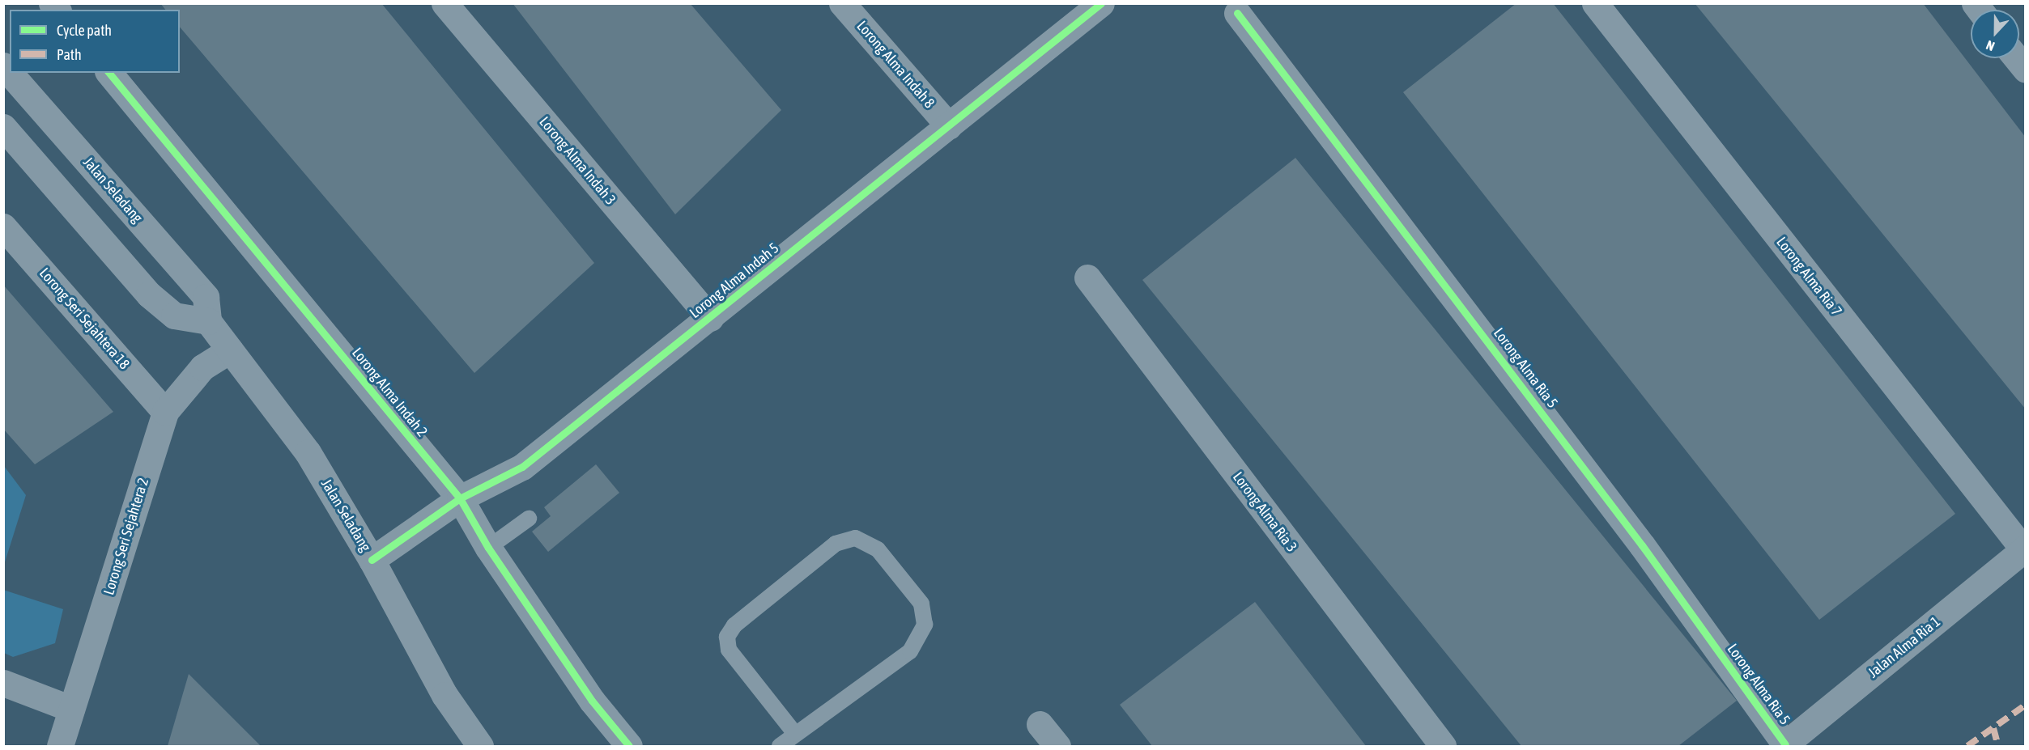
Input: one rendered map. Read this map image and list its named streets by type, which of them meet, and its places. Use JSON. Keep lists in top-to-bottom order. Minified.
{"streets":{"street":["Lorong Alma Indah 8","Lorong Alma Indah 3","Jalan Seladang","Lorong Alma Ria 7","Lorong Alma Indah 5","Lorong Seri Sejahtera 18","Lorong Alma Ria 5","Lorong Alma Indah 2","Lorong Alma Ria 3","Lorong Seri Sejahtera 2","Jalan Alma Ria 1"]},"crossings":[["Lorong Alma Indah 8","Lorong Alma Indah 5"],["Lorong Alma Indah 3","Lorong Alma Indah 5"],["Jalan Seladang","Lorong Alma Indah 5"],["Jalan Seladang","Lorong Seri Sejahtera 2"],["Lorong Alma Ria 7","Jalan Alma Ria 1"],["Lorong Alma Indah 5","Lorong Alma Indah 2"],["Lorong Seri Sejahtera 18","Lorong Seri Sejahtera 2"],["Lorong Alma Ria 5","Jalan Alma Ria 1"]],"legend":["Cycle path","Path"],"north":"bottom"}
